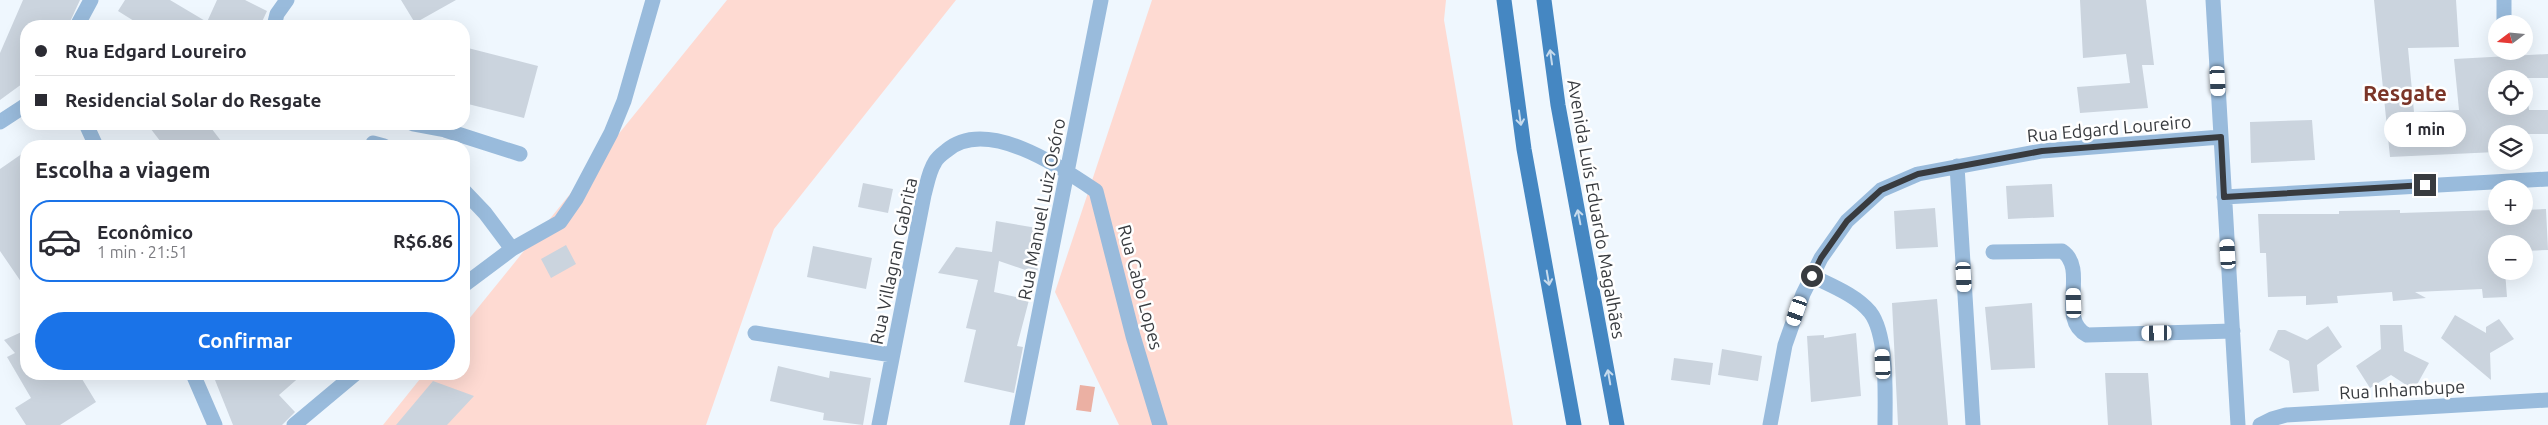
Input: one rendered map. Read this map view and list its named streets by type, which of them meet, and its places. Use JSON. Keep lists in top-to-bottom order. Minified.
{"streets":{"main road":["Avenida Luís Eduardo Magalhães"],"street":["Rua Edgard Loureiro","Rua Manuel Luiz Osóro","Rua Villagran Gabrita","Rua Cabo Lopes","Rua Inhambupe"]},"crossings":[["Rua Manuel Luiz Osóro","Rua Villagran Gabrita"],["Rua Manuel Luiz Osóro","Rua Cabo Lopes"],["Rua Villagran Gabrita","Rua Cabo Lopes"]],"districts":["Resgate"],"north":"left","page":{"map_buttons":["+","−"],"banner":["Rua Edgard Loureiro","Residencial Solar do Resgate"],"bubble":"1 min","heading":"Escolha a viagem","list":[{"name":"Econômico","note":"1 min · 21:51","value":"R$6.86"}],"buttons":"Confirmar"}}
